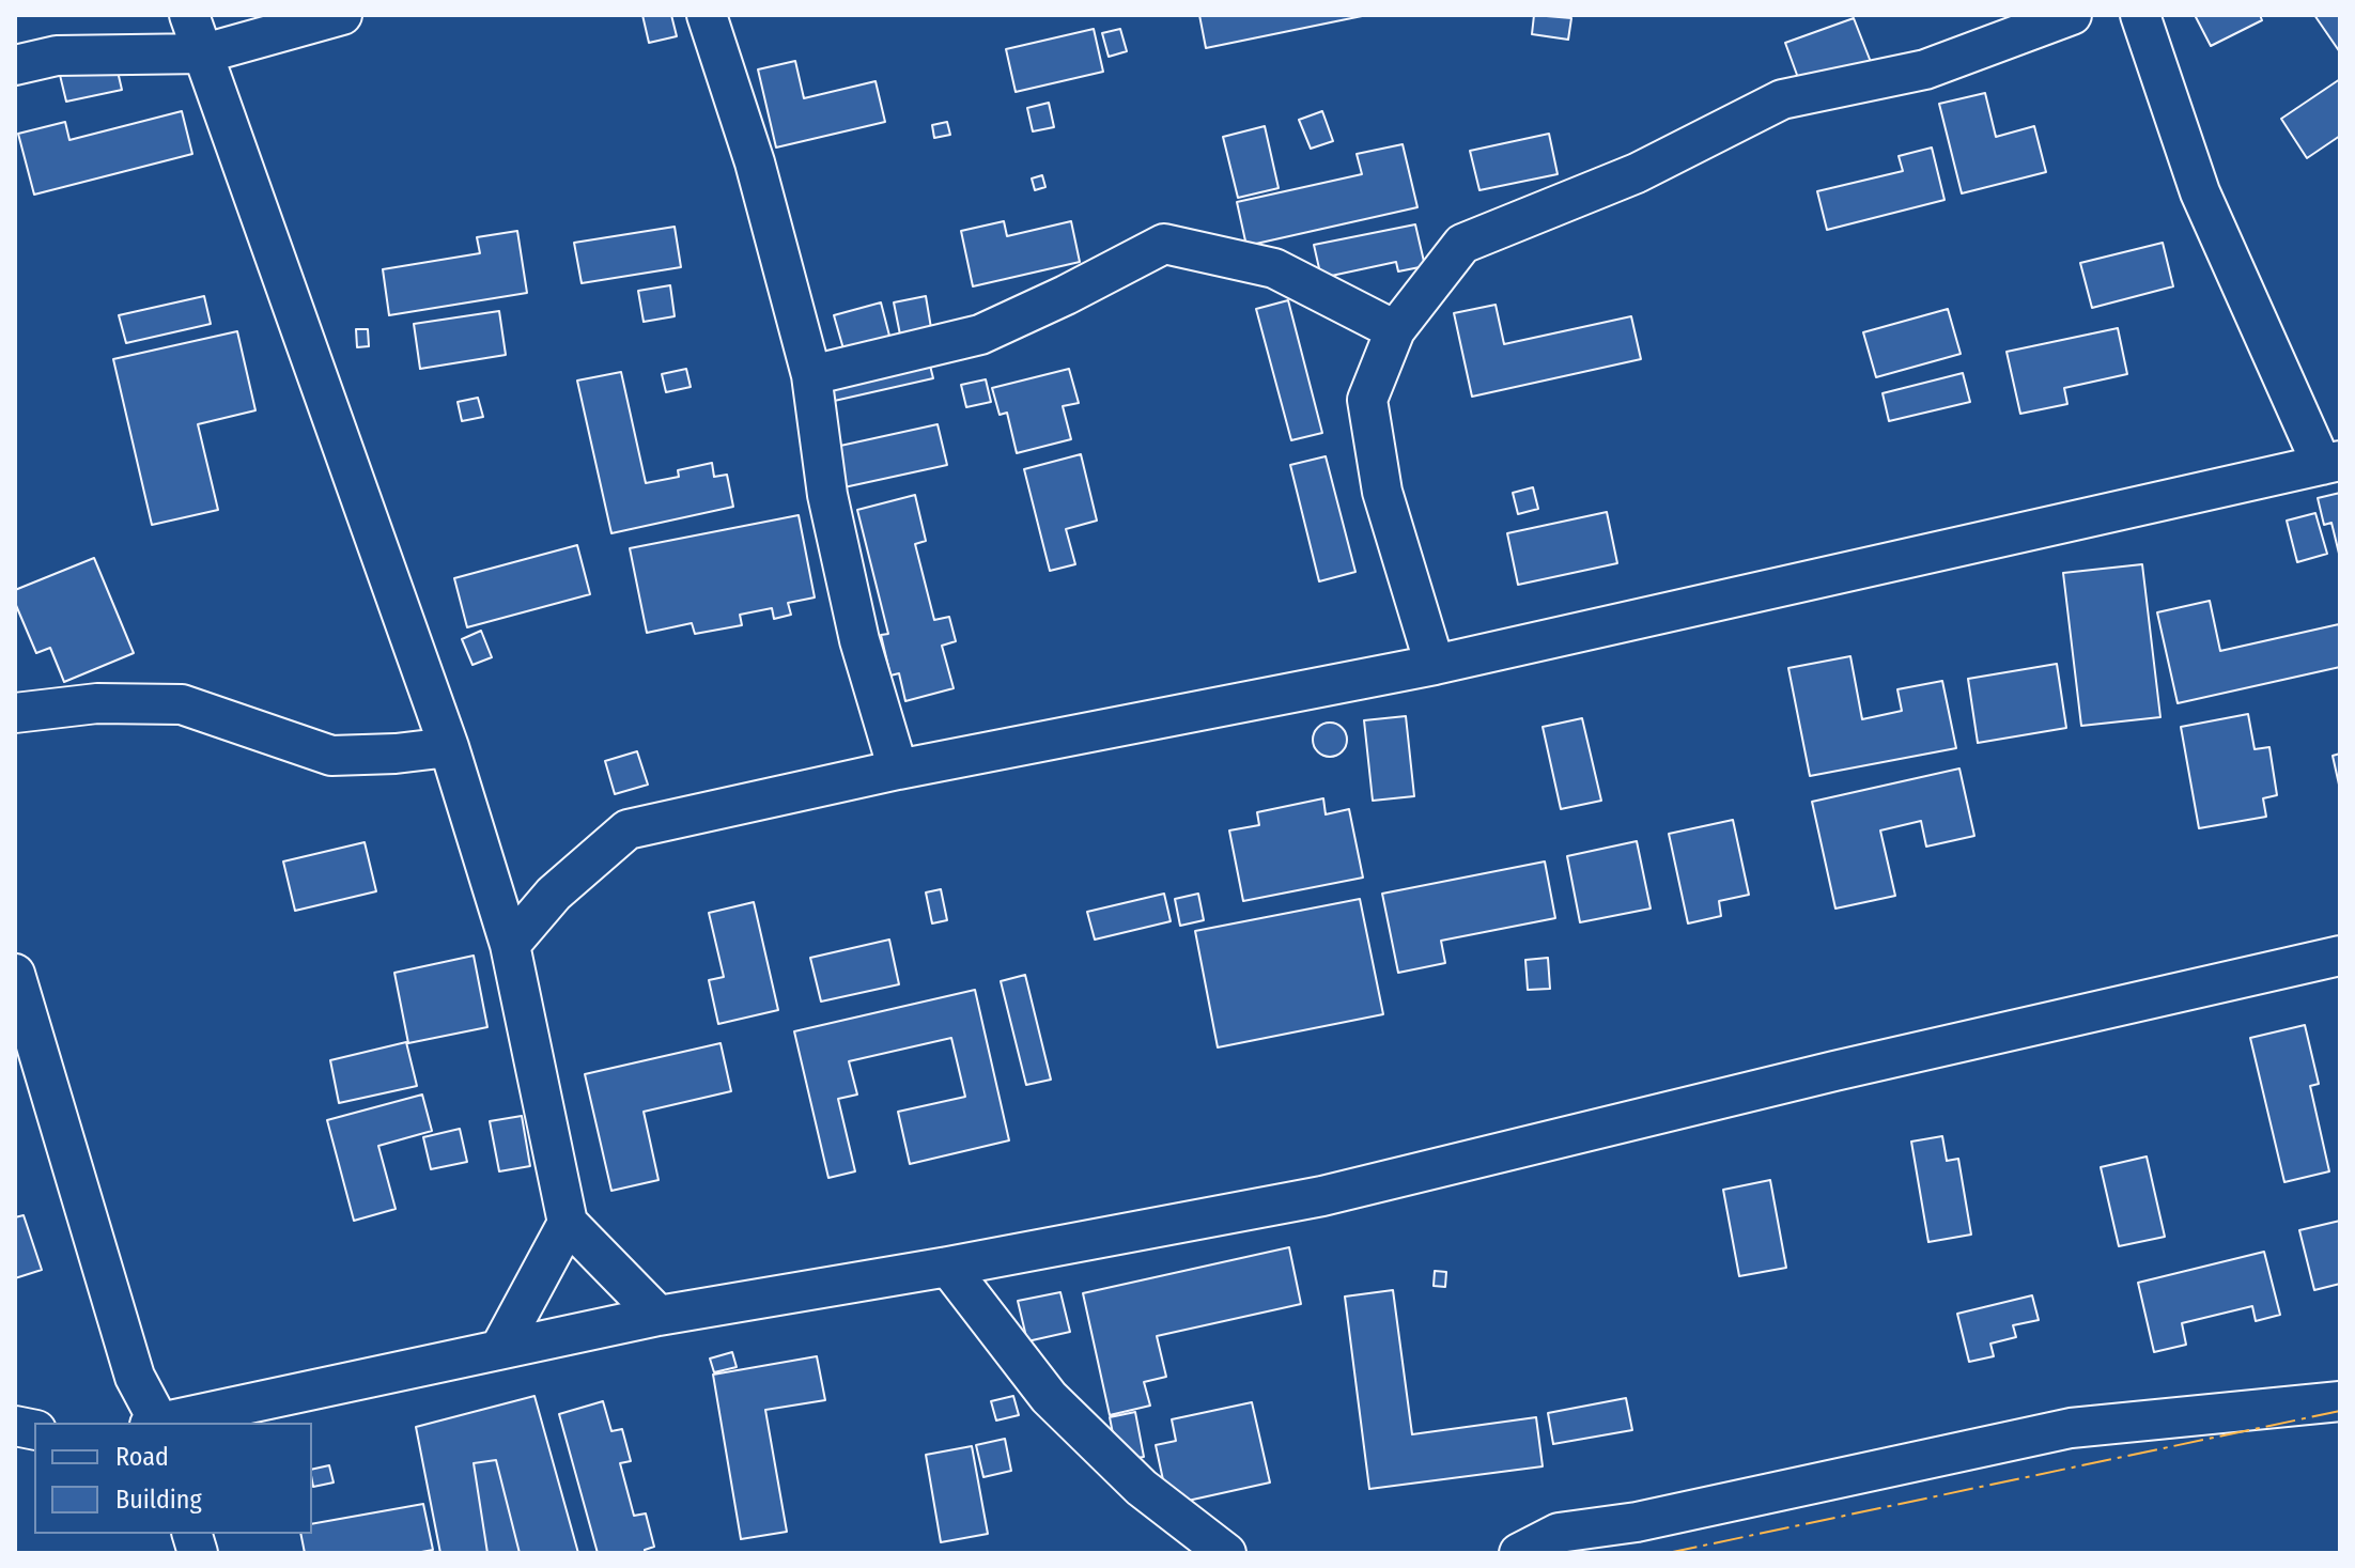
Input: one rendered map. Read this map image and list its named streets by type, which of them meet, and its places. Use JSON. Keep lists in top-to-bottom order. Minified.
{"legend":["Road","Building"]}
